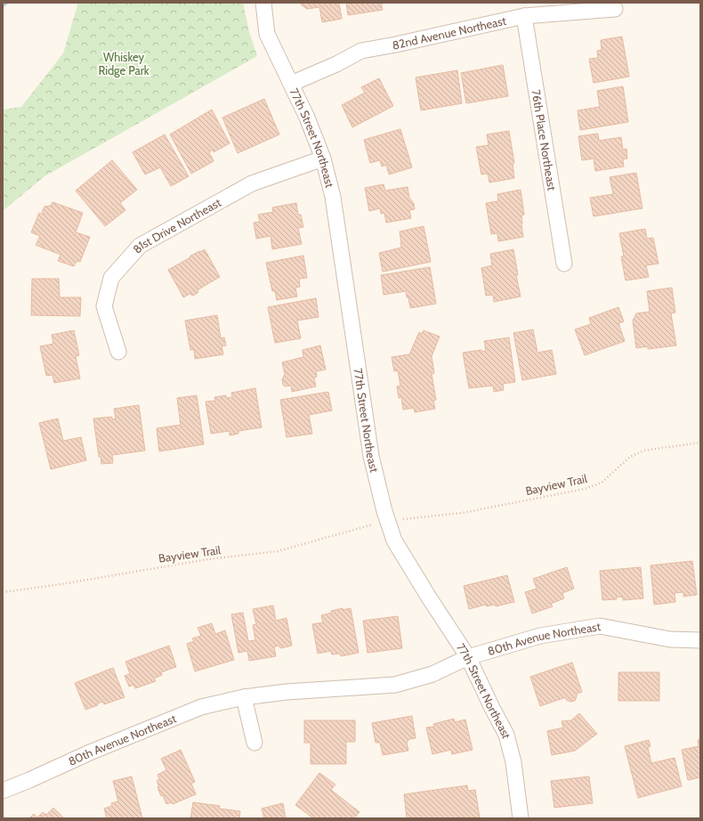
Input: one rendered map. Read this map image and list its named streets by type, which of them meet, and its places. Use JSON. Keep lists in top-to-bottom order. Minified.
{"streets":{"street":["82nd Avenue Northeast","77th Street Northeast","76th Place Northeast","81st Drive Northeast","80th Avenue Northeast"],"path":["Bayview Trail"]},"crossings":[["82nd Avenue Northeast","77th Street Northeast"],["82nd Avenue Northeast","76th Place Northeast"],["77th Street Northeast","81st Drive Northeast"],["77th Street Northeast","80th Avenue Northeast"]],"parks":["Whiskey Ridge Park"]}
